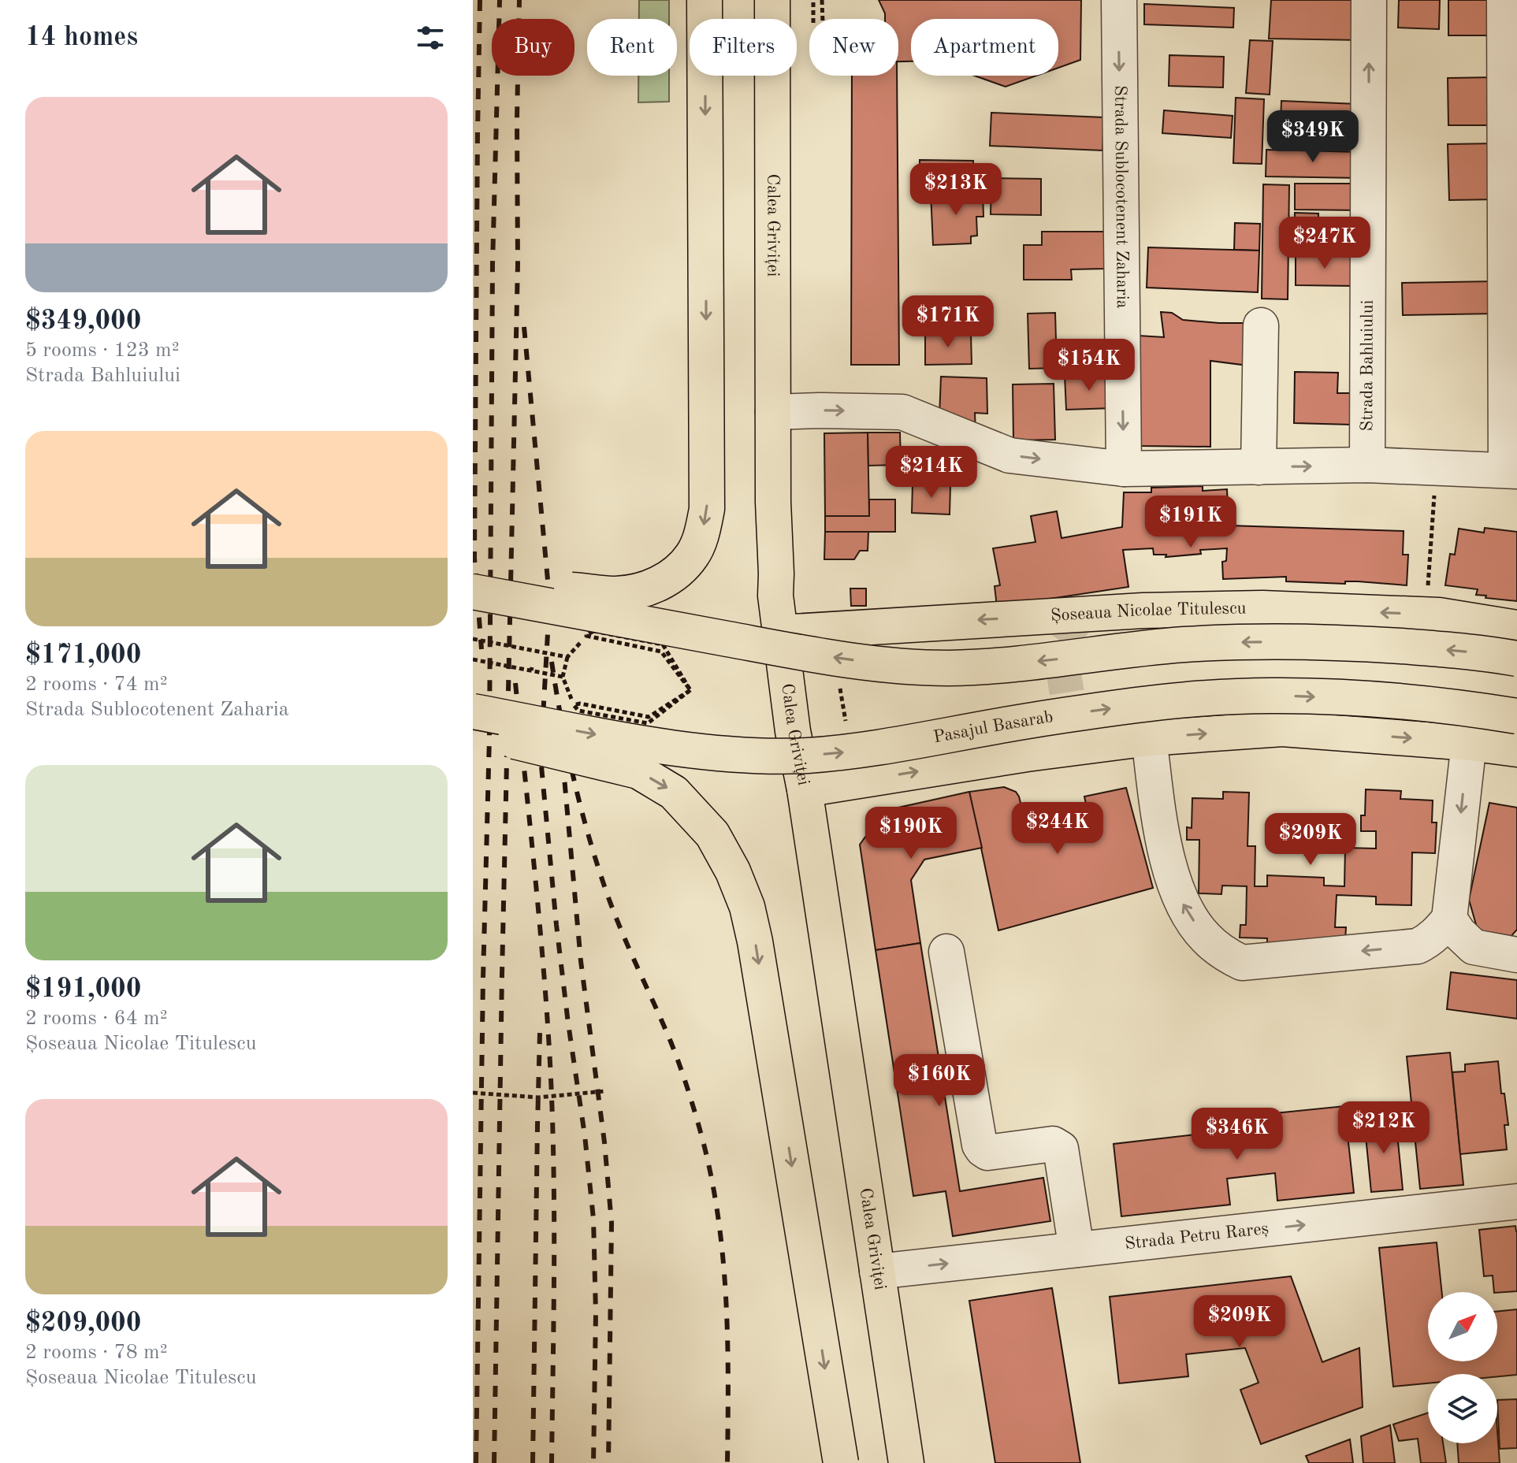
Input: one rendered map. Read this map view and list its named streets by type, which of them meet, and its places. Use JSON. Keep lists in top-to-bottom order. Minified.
{"streets":{"main road":["Calea Griviței","Șoseaua Nicolae Titulescu","Pasajul Basarab"],"street":["Strada Sublocotenent Zaharia","Strada Bahluiului","Strada Petru Rareș"]},"crossings":[["Calea Griviței","Șoseaua Nicolae Titulescu"],["Calea Griviței","Strada Petru Rareș"]],"one_way":["Strada Petru Rareș"],"north":"top right","page":{"heading":"14 homes","chip":["Buy","Rent","Filters","New","Apartment"],"list":[{"name":"$349,000","note":"5 rooms · 123 m² · Strada Bahluiului"},{"name":"$171,000","note":"2 rooms · 74 m² · Strada Sublocotenent Zaharia"},{"name":"$191,000","note":"2 rooms · 64 m² · Șoseaua Nicolae Titulescu"},{"name":"$209,000","note":"2 rooms · 78 m² · Șoseaua Nicolae Titulescu"}],"price":["$349K","$213K","$247K","$171K","$154K","$214K","$191K","$244K","$190K","$209K","$160K","$212K","$346K","$209K"]}}
